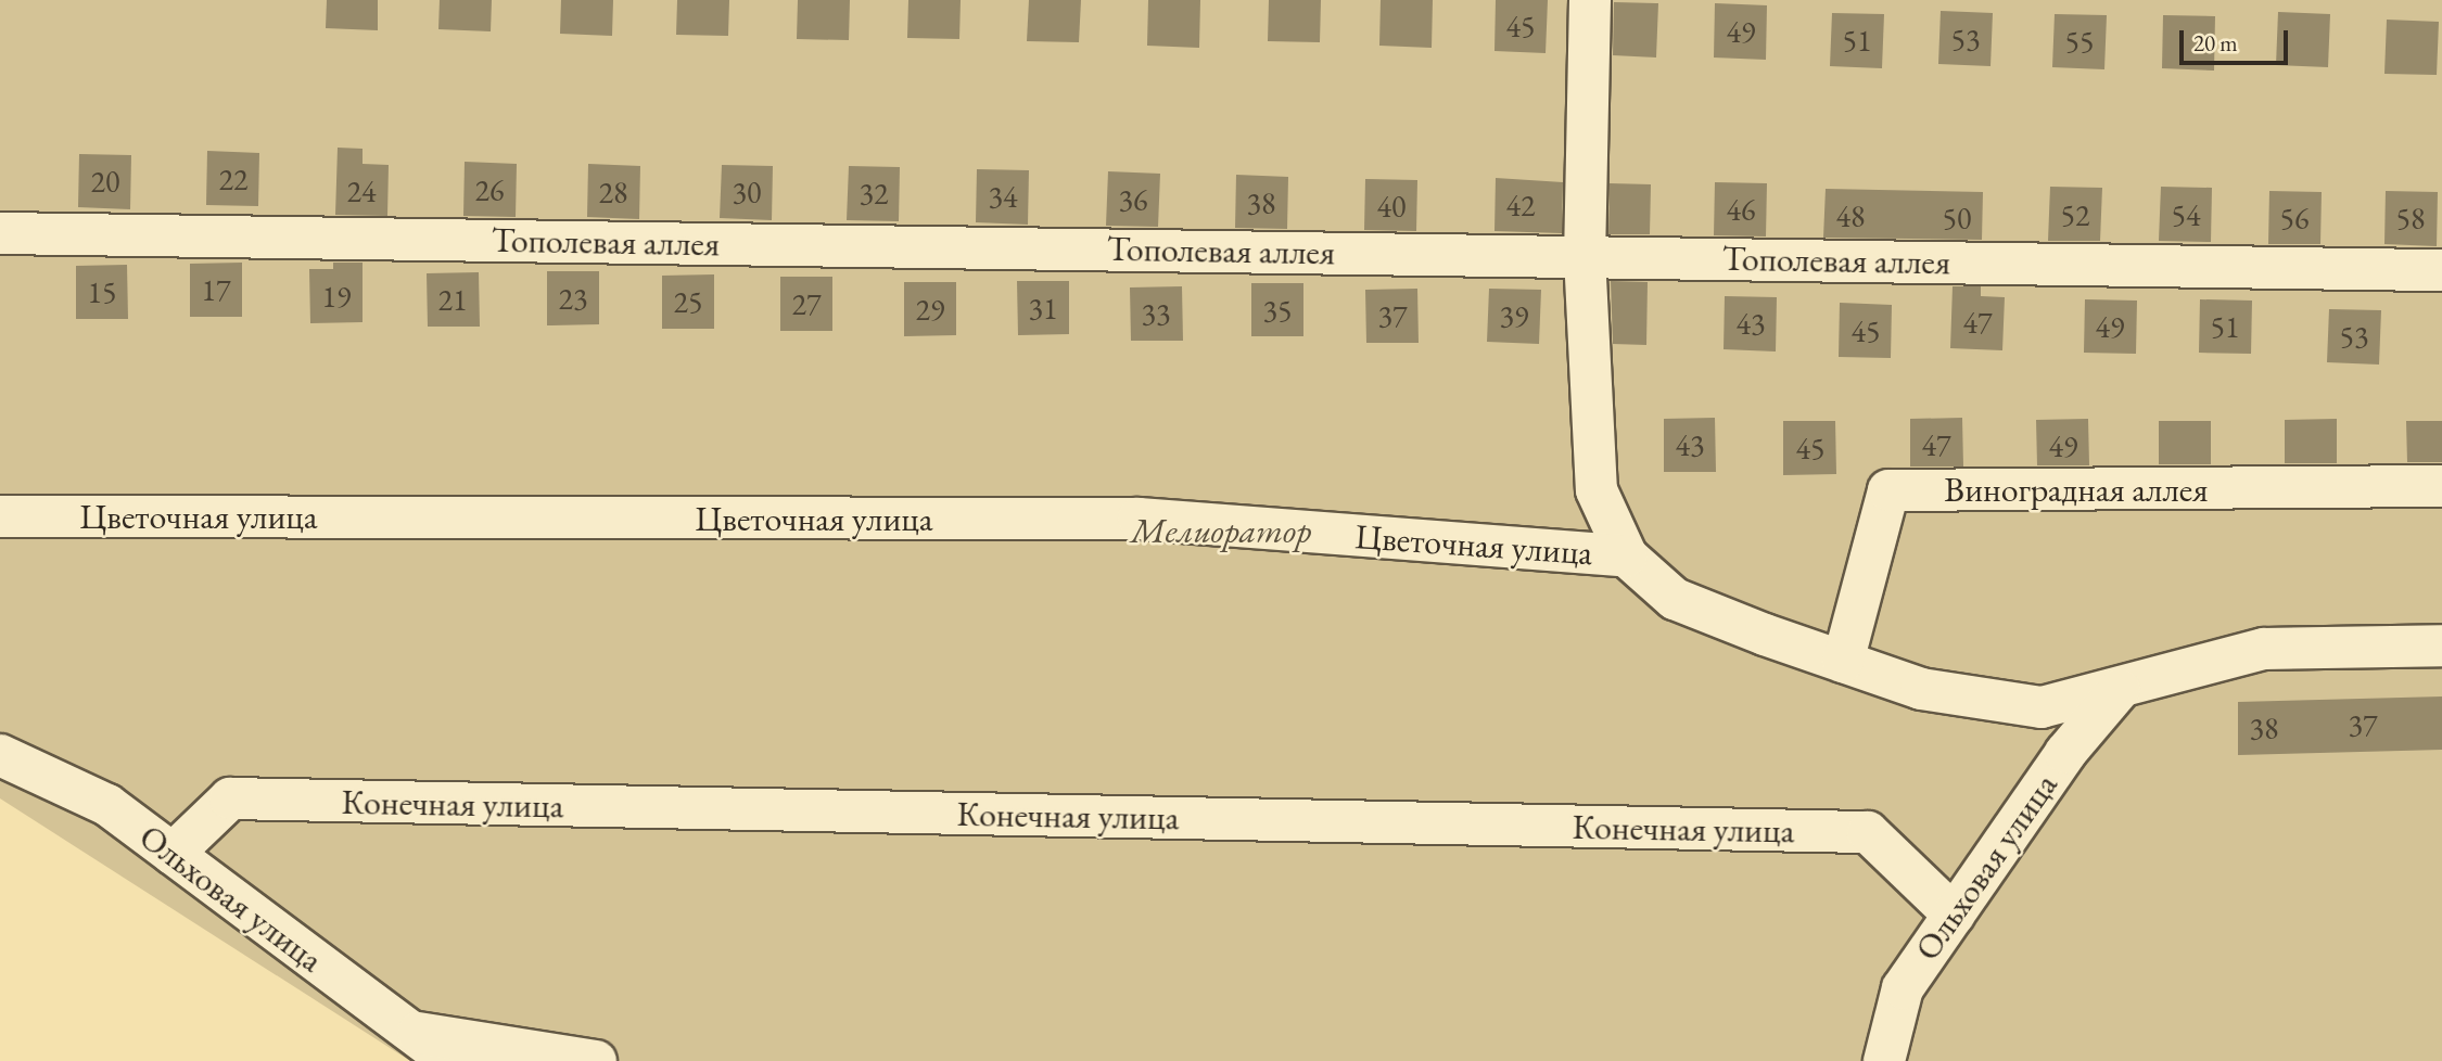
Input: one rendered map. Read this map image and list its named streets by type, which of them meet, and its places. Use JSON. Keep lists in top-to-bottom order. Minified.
{"streets":{"street":["Тополевая аллея","Виноградная аллея","Цветочная улица","Конечная улица","Ольховая улица"]},"crossings":[["Конечная улица","Ольховая улица"]],"parks":["Мелиоратор"],"house_numbers":["45","49","53","51","55","22","20","26","24","28","30","32","34","36","38","42","40","46","52","54","48","50","56","58","17","15","19","23","21","25","27","31","29","35","33","37","39","47","43","49","51","45","53","43","47","49","45","37","38"],"scale_bar":"20 m"}
